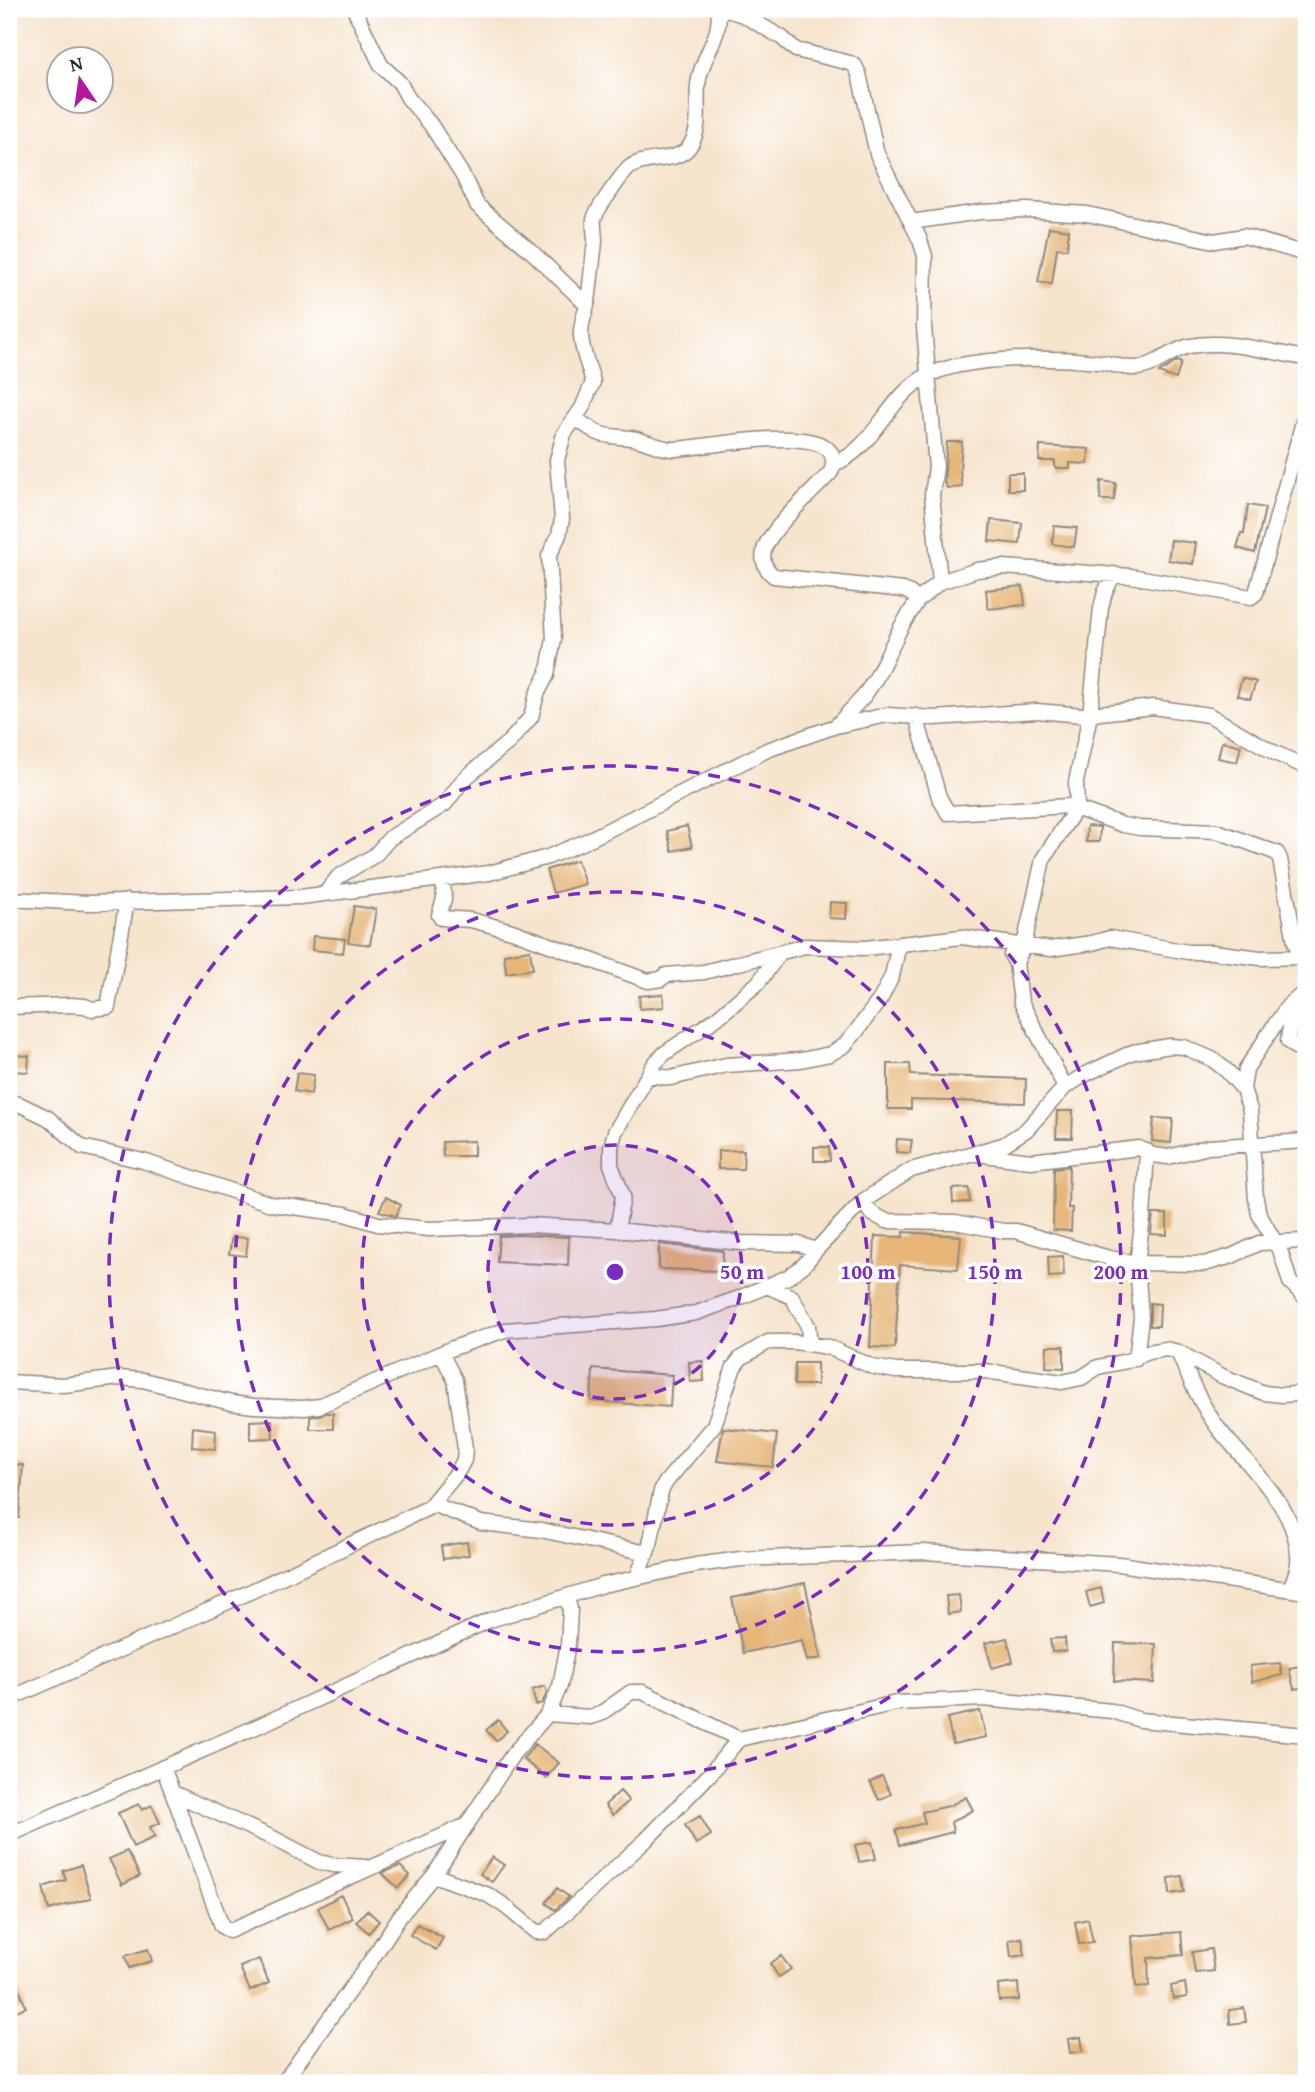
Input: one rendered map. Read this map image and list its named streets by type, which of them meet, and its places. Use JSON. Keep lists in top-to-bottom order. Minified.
{"north":"top","rings":["50 m","100 m","150 m","200 m"]}
